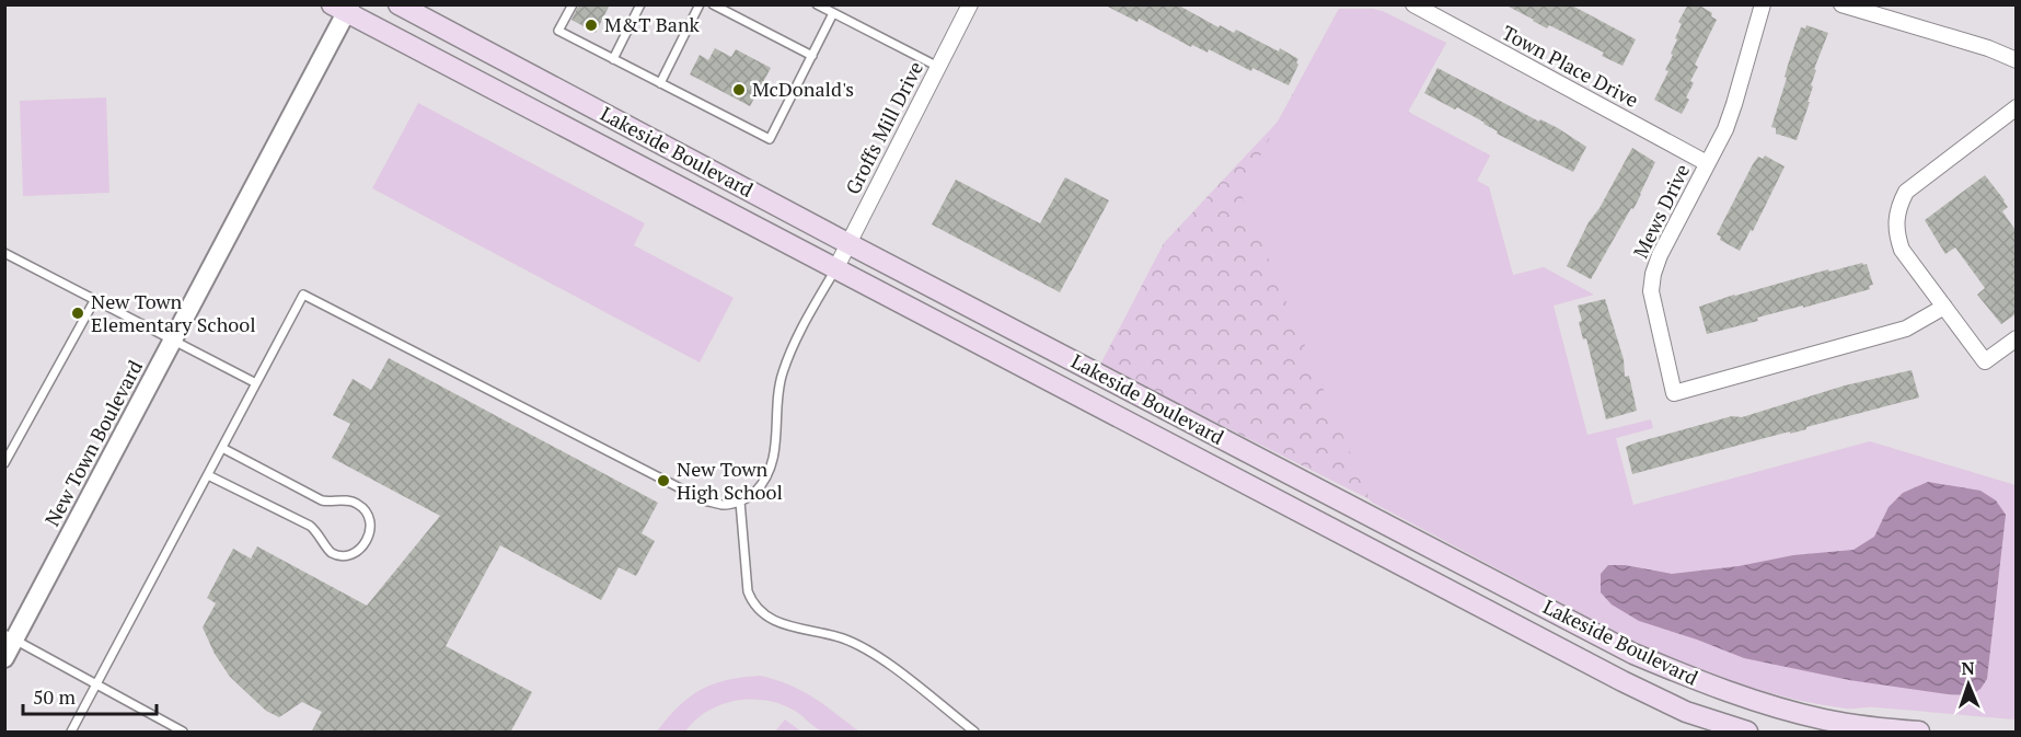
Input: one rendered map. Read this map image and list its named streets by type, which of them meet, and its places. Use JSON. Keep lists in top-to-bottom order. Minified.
{"streets":{"main road":["Lakeside Boulevard"],"street":["Town Place Drive","Groffs Mill Drive","Mews Drive","New Town Boulevard"]},"crossings":[["Town Place Drive","Mews Drive"],["Groffs Mill Drive","Lakeside Boulevard"],["Lakeside Boulevard","New Town Boulevard"]],"places":["M&T Bank","McDonald's","New Town Elementary School","New Town High School"],"scale_bar":"50 m","north":"top"}
